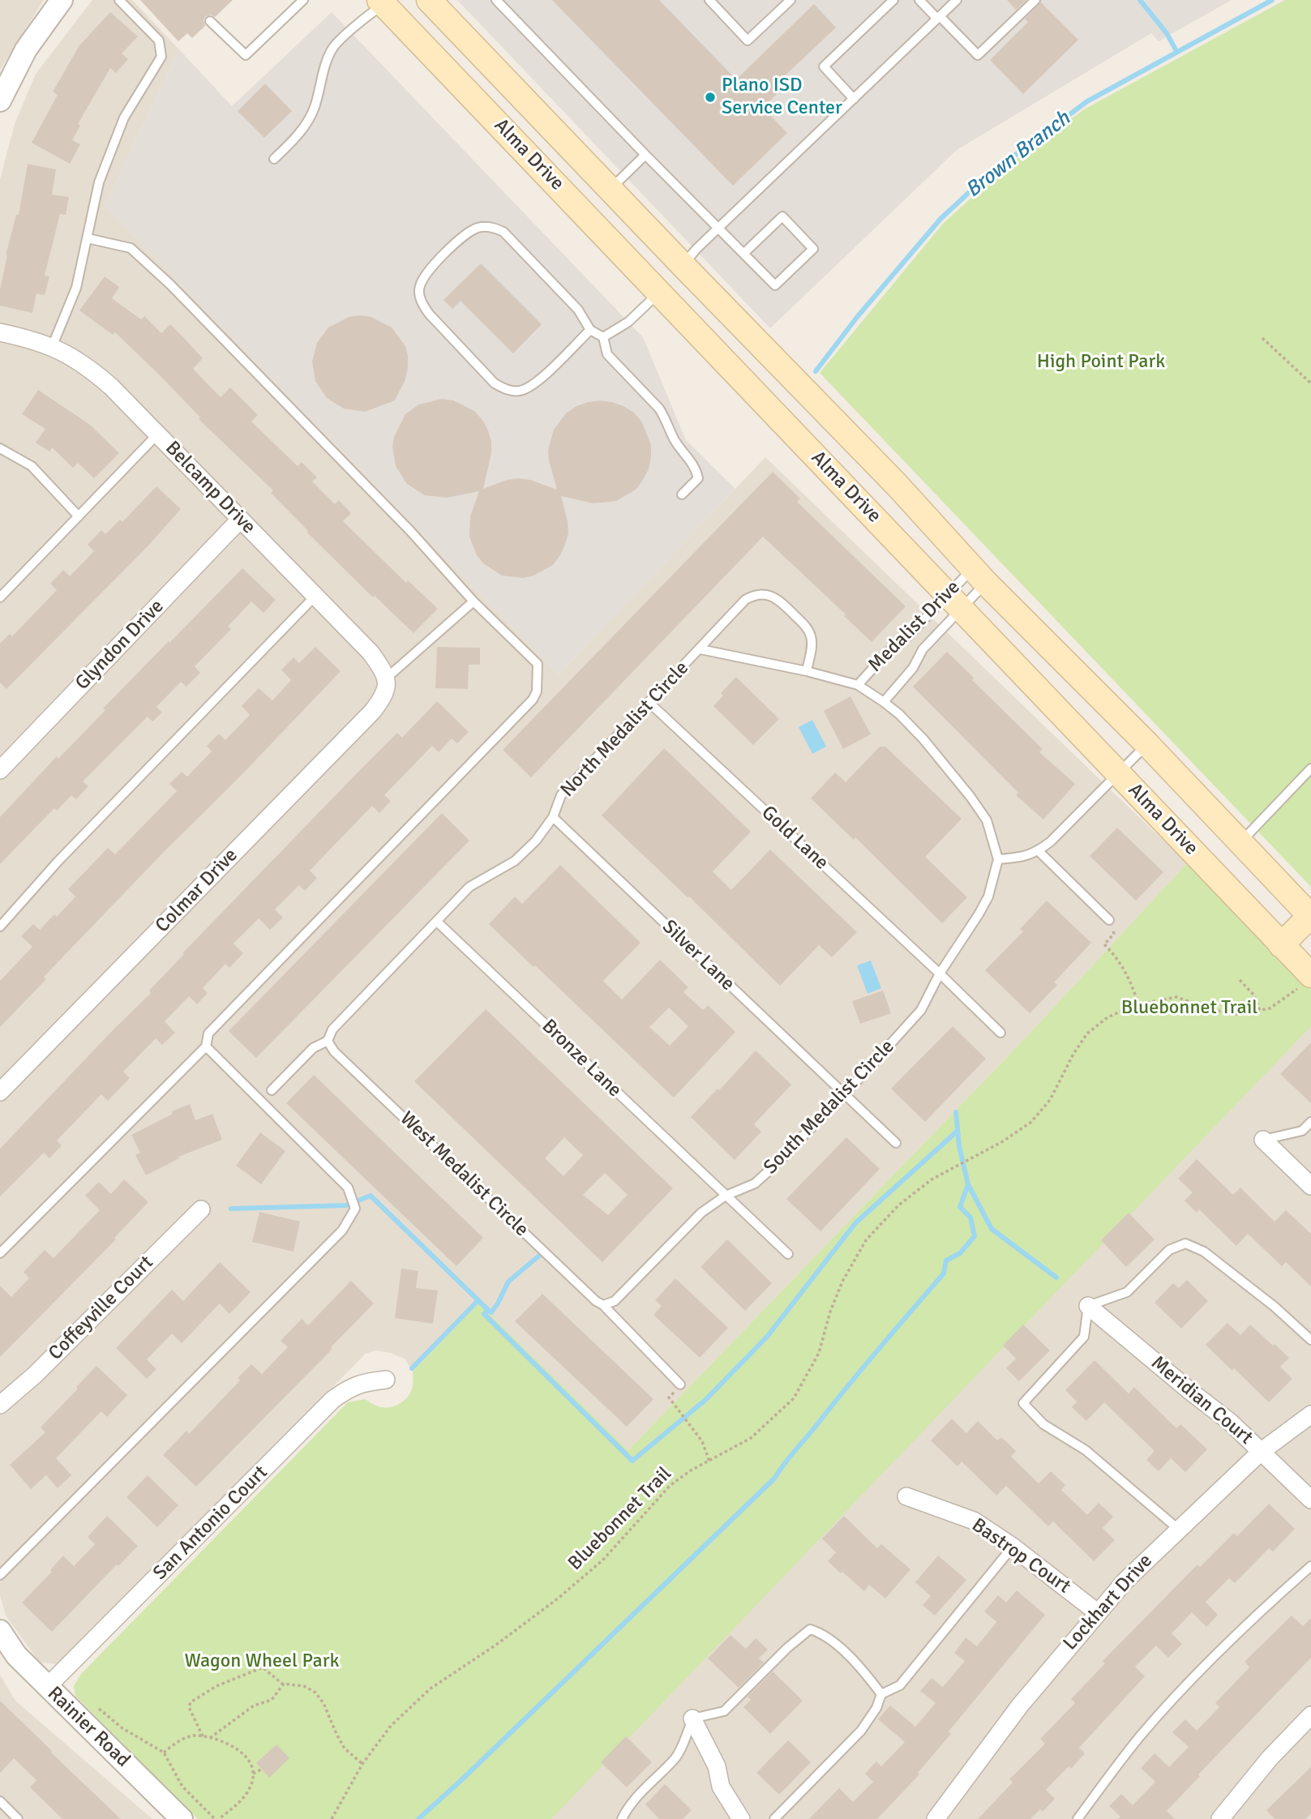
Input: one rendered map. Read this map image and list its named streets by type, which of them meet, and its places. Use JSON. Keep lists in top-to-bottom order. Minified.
{"streets":{"main road":["Alma Drive"],"street":["Belcamp Drive","Glyndon Drive","Colmar Drive","Coffeyville Court","Meridian Court","San Antonio Court","Bastrop Court","Lockhart Drive","Rainier Road"],"lane":["Medalist Drive","North Medalist Circle","Gold Lane","Silver Lane","Bronze Lane","South Medalist Circle","West Medalist Circle"],"path":["Bluebonnet Trail"]},"crossings":[["Alma Drive","Medalist Drive"],["Alma Drive","Bluebonnet Trail"],["Belcamp Drive","Glyndon Drive"],["Belcamp Drive","Colmar Drive"],["North Medalist Circle","Gold Lane"],["North Medalist Circle","Silver Lane"],["North Medalist Circle","Bronze Lane"],["North Medalist Circle","West Medalist Circle"],["Gold Lane","South Medalist Circle"],["Silver Lane","South Medalist Circle"],["Bronze Lane","South Medalist Circle"],["South Medalist Circle","West Medalist Circle"],["Meridian Court","Lockhart Drive"],["San Antonio Court","Rainier Road"],["Bastrop Court","Lockhart Drive"]],"water":["Brown Branch"],"parks":["High Point Park","Bluebonnet Trail","Wagon Wheel Park"],"places":["Plano ISD Service Center"]}
